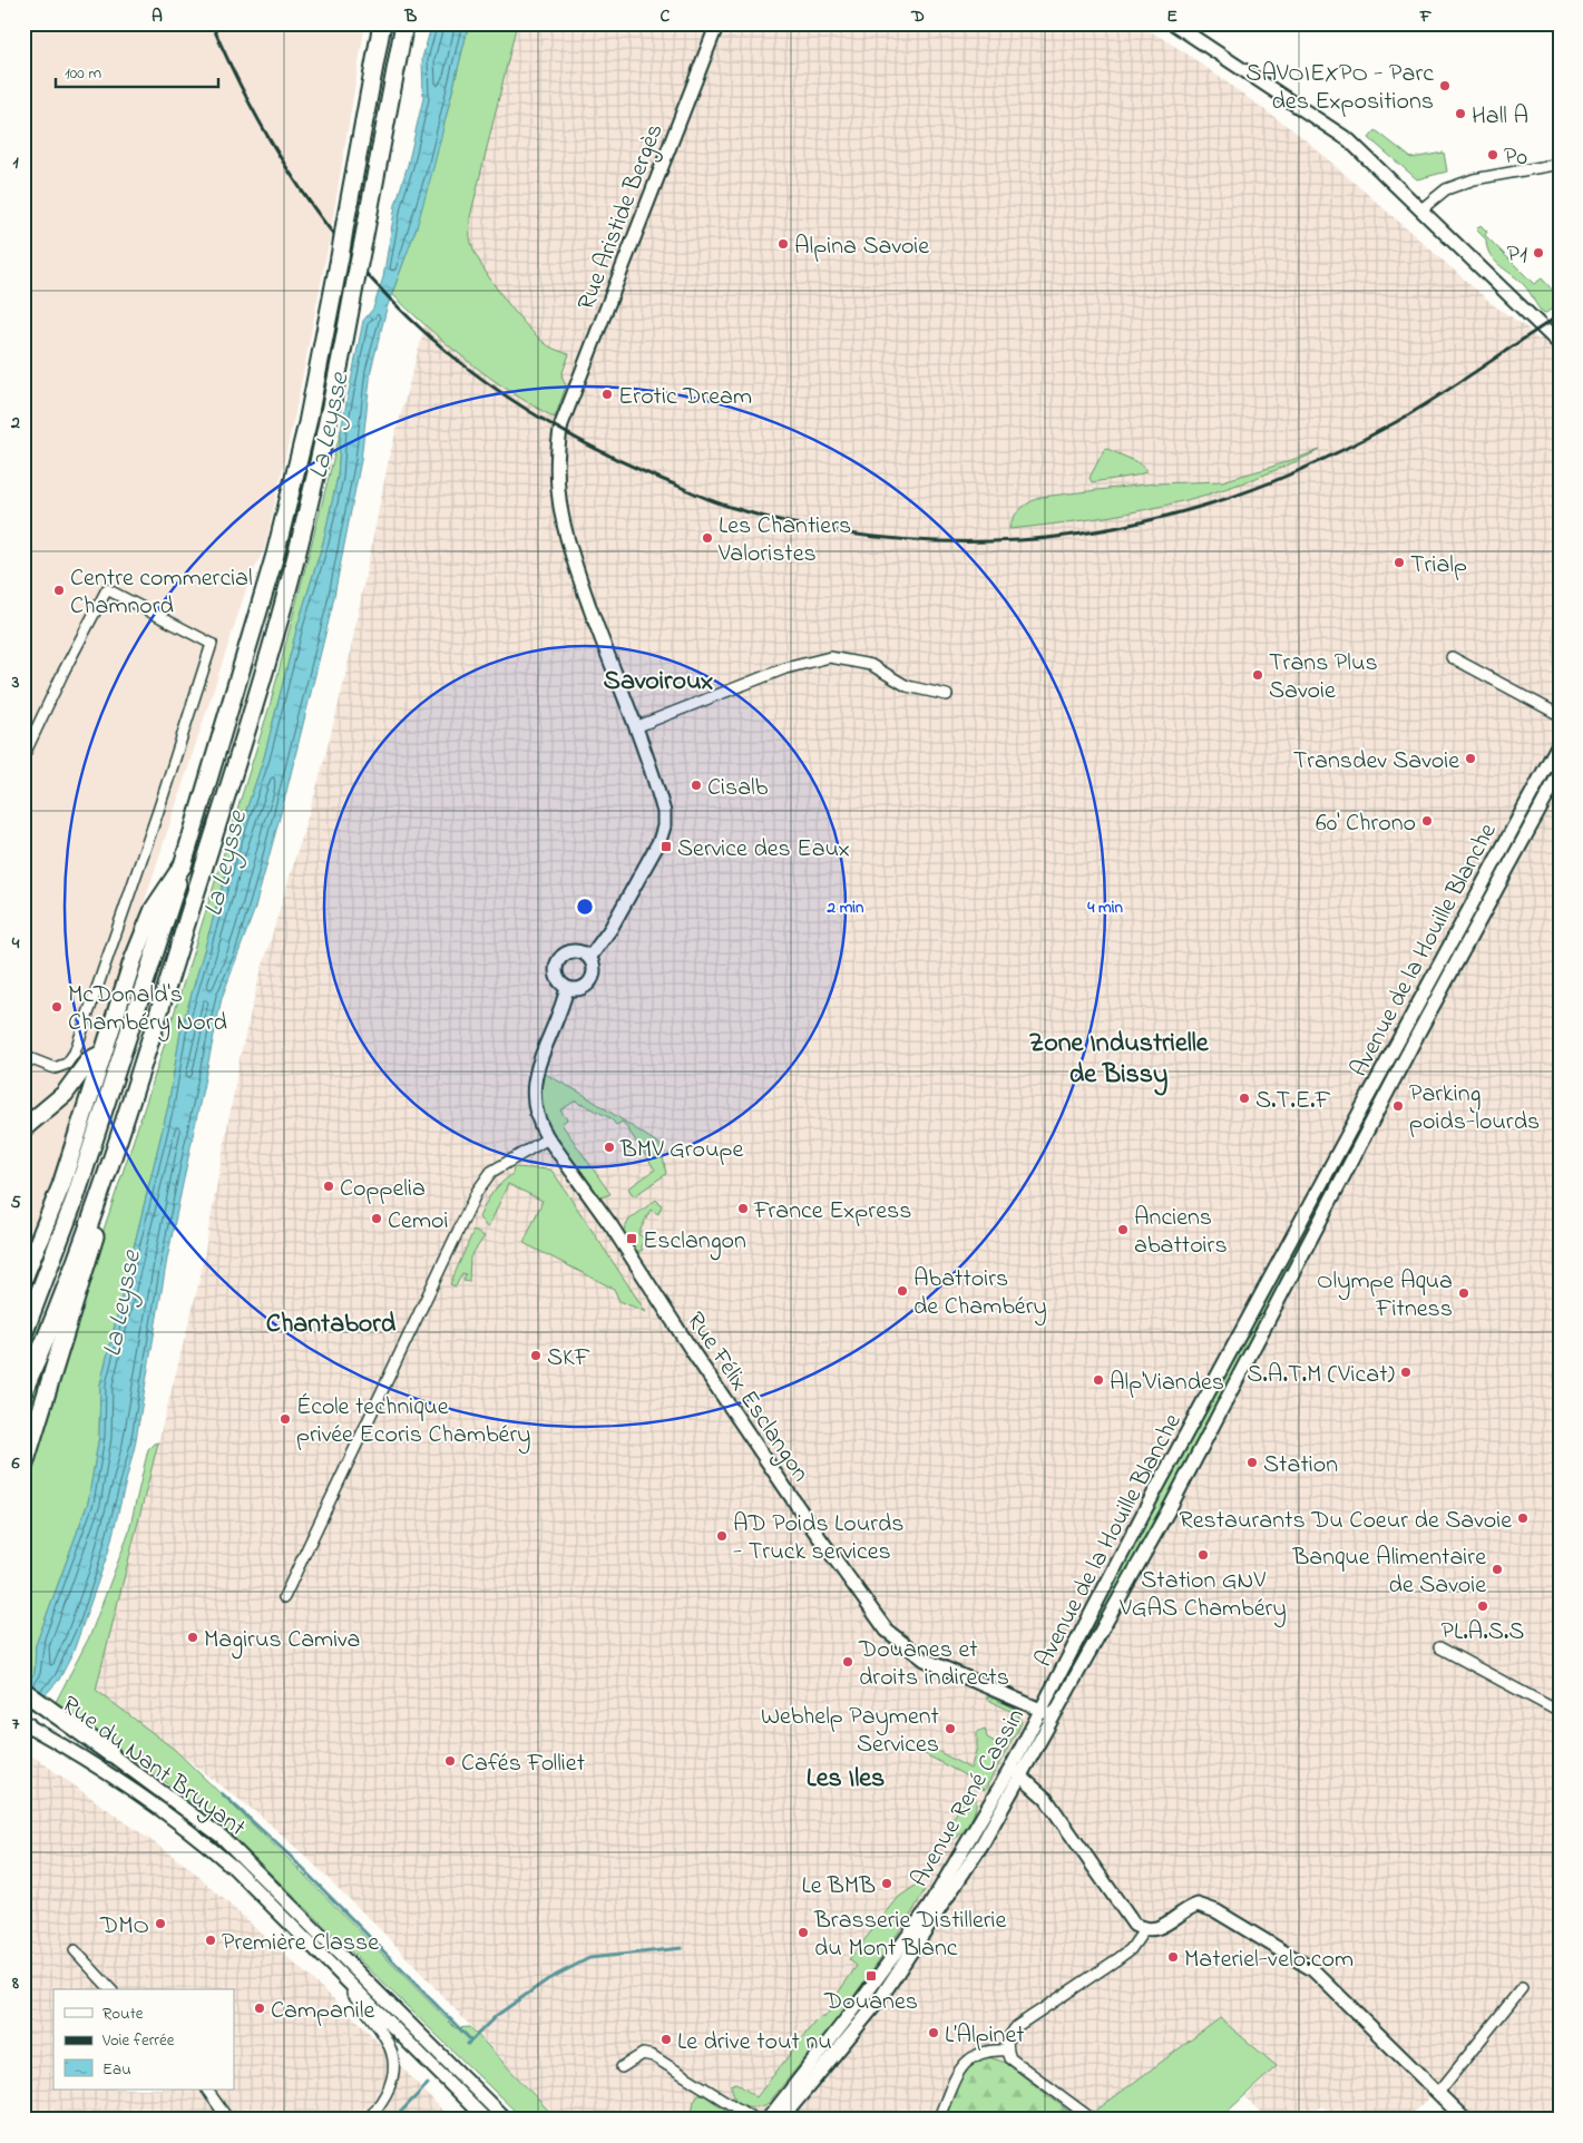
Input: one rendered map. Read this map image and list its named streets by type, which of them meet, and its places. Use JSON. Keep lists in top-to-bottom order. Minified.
{"streets":{"main road":["Rue Aristide Bergès","Avenue de la Houille Blanche","Rue Félix Esclangon","Rue du Nant Bruyant","Avenue René Cassin"]},"crossings":[["Rue Aristide Bergès","Rue Félix Esclangon"],["Avenue de la Houille Blanche","Rue Félix Esclangon"],["Avenue de la Houille Blanche","Avenue René Cassin"],["Rue Félix Esclangon","Avenue René Cassin"]],"districts":["Savoiroux","Zone Industrielle de Bissy","Chantabord","Les Iles"],"water":["La Leysse"],"places":{"other":["SAVOIEXPO - Parc des Expositions","Hall A","P0","Alpina Savoie","P1","Erotic Dream","Les Chantiers Valoristes","Trialp","Centre commercial Chamnord","Trans Plus Savoie","Transdev Savoie","Cisalb","60' Chrono","McDonald's Chambéry Nord","S.T.E.F","Parking poids-lourds","BMV Groupe","Coppelia","France Express","Cemoi","Anciens abattoirs","Abattoirs de Chambéry","Olympe Aqua Fitness","SKF","S.A.T.M (Vicat)","Alp'Viandes","École technique privée Ecoris Chambéry","Station","Restaurants Du Coeur de Savoie","AD Poids Lourds - Truck services","Station GNV VGAS Chambéry","Banque Alimentaire de Savoie","PL.A.S.S","Magirus Camiva","Douanes et droits indirects","Webhelp Payment Services","Cafés Folliet","Le BMB","DMO","Brasserie Distillerie du Mont Blanc","Première Classe","Materiel-velo.com","Campanile","L’Alpinet","Le drive tout nu"],"transit":["Service des Eaux","Esclangon","Douanes"]},"legend":["Route","Voie ferrée","Eau"],"scale_bar":"100 m","grid":{"columns":["A","B","C","D","E","F"],"rows":["1","2","3","4","5","6","7","8"]},"rings":["2 min","4 min"]}
